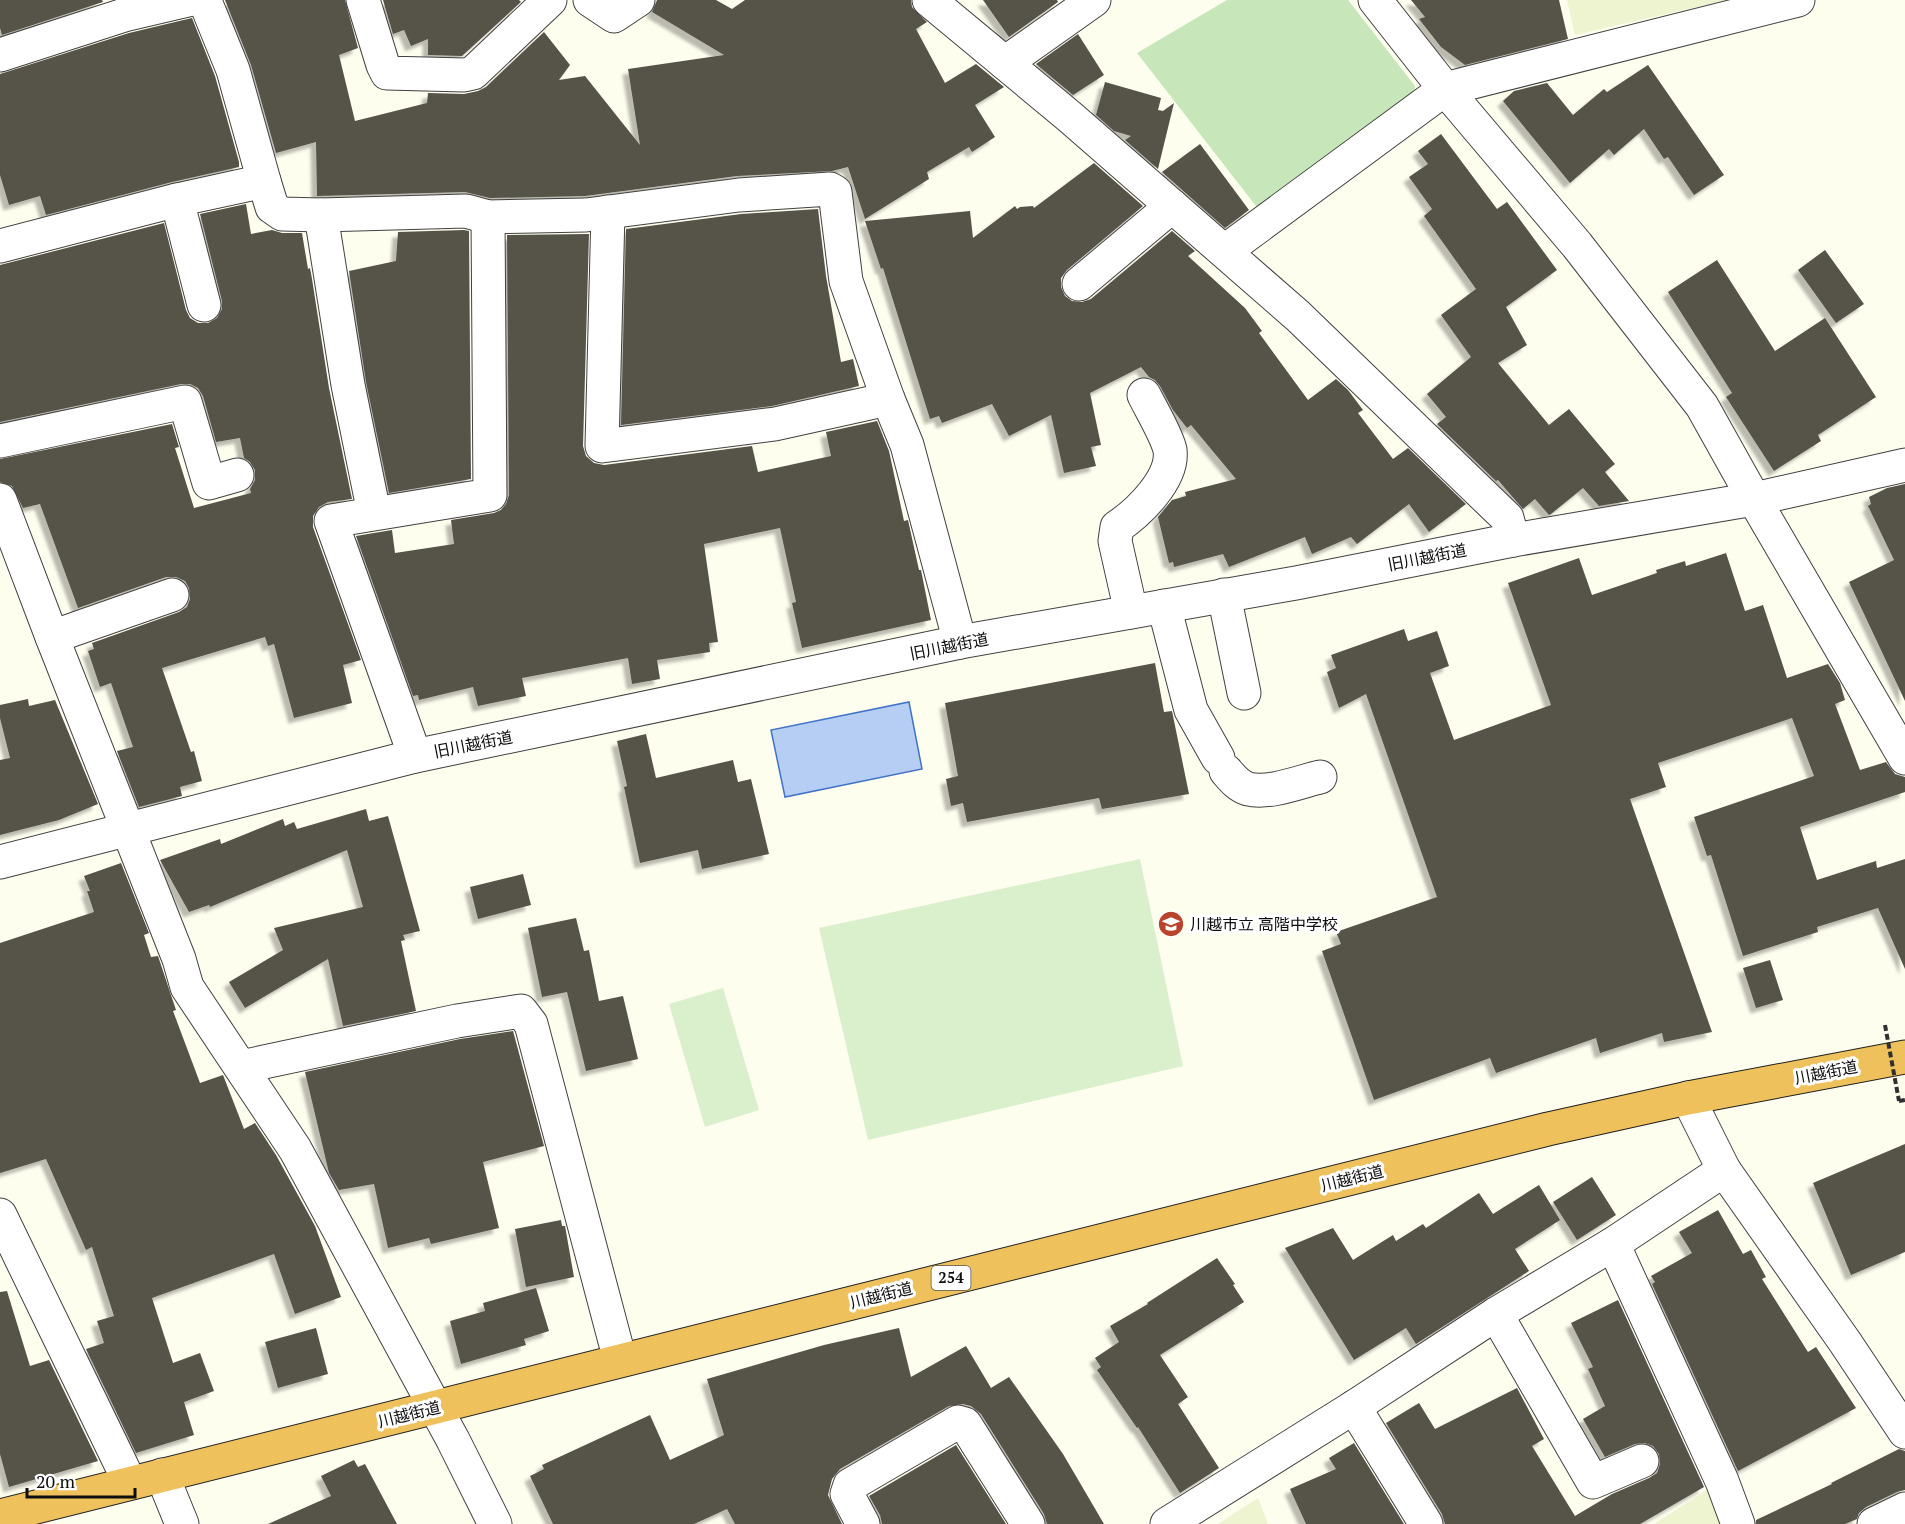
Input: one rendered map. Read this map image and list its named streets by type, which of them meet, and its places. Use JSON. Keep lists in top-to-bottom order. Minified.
{"streets":{"highway":["川越街道","254"],"street":["旧川越街道"]},"places":{"school or university":["川越市立 高階中学校"]},"scale_bar":"20 m"}
